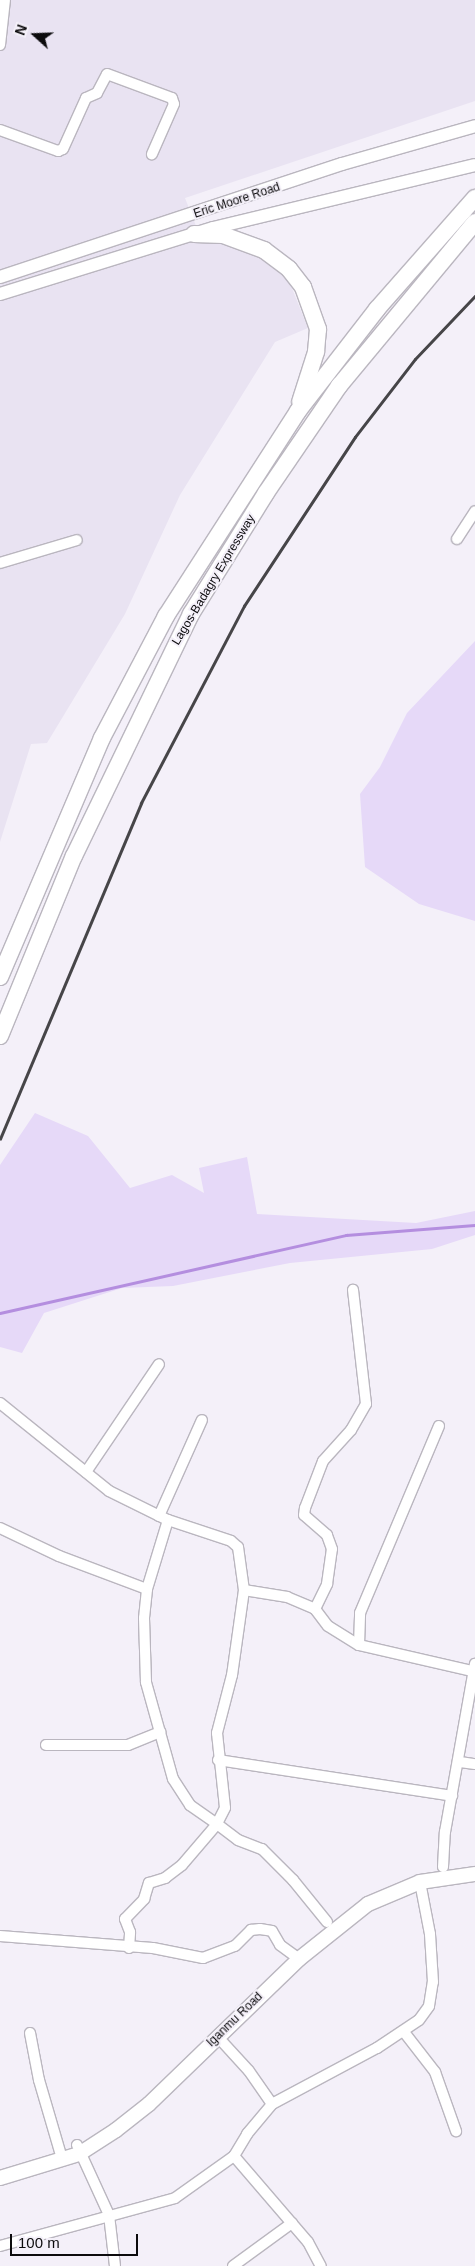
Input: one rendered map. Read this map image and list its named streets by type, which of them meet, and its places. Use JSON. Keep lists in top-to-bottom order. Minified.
{"streets":{"highway":["Lagos-Badagry Expressway"],"main road":["Iganmu Road"],"street":["Eric Moore Road"]},"scale_bar":"100 m","north":"left"}
